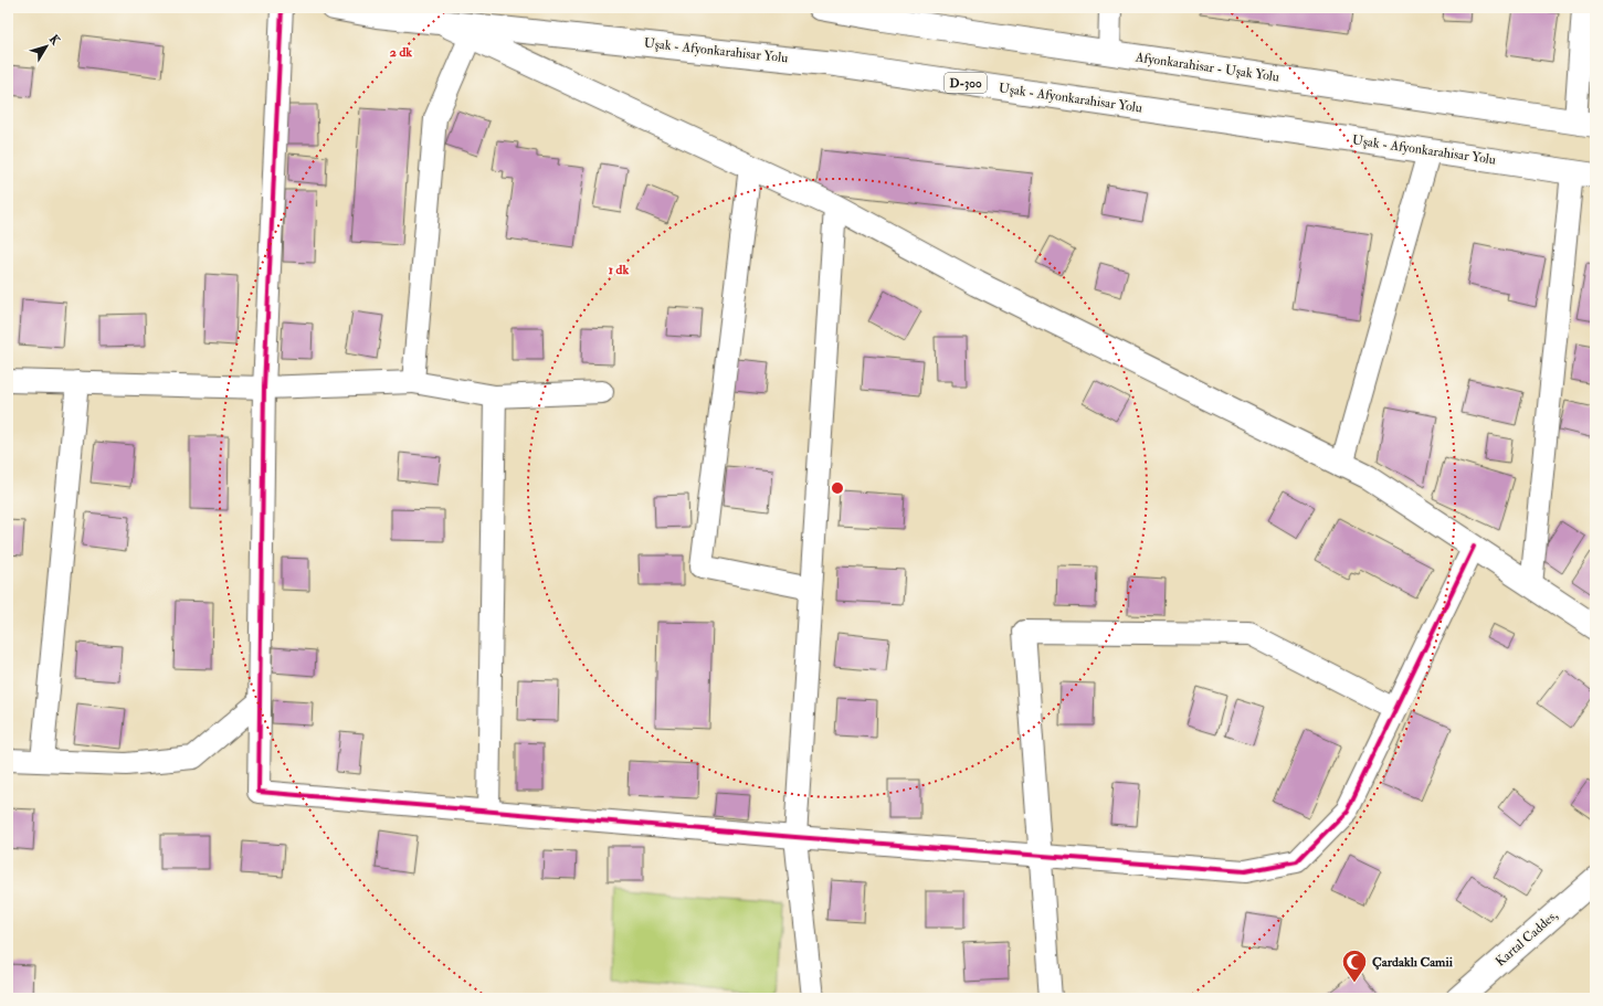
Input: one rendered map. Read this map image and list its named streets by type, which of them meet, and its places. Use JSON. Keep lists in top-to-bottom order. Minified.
{"streets":{"main road":["Uşak - Afyonkarahisar Yolu","Afyonkarahisar - Uşak Yolu","D-300","Kartal Caddes,"]},"places":{"mosque":["Çardaklı Camii"]},"north":"top right","rings":["2 dk","1 dk"]}
